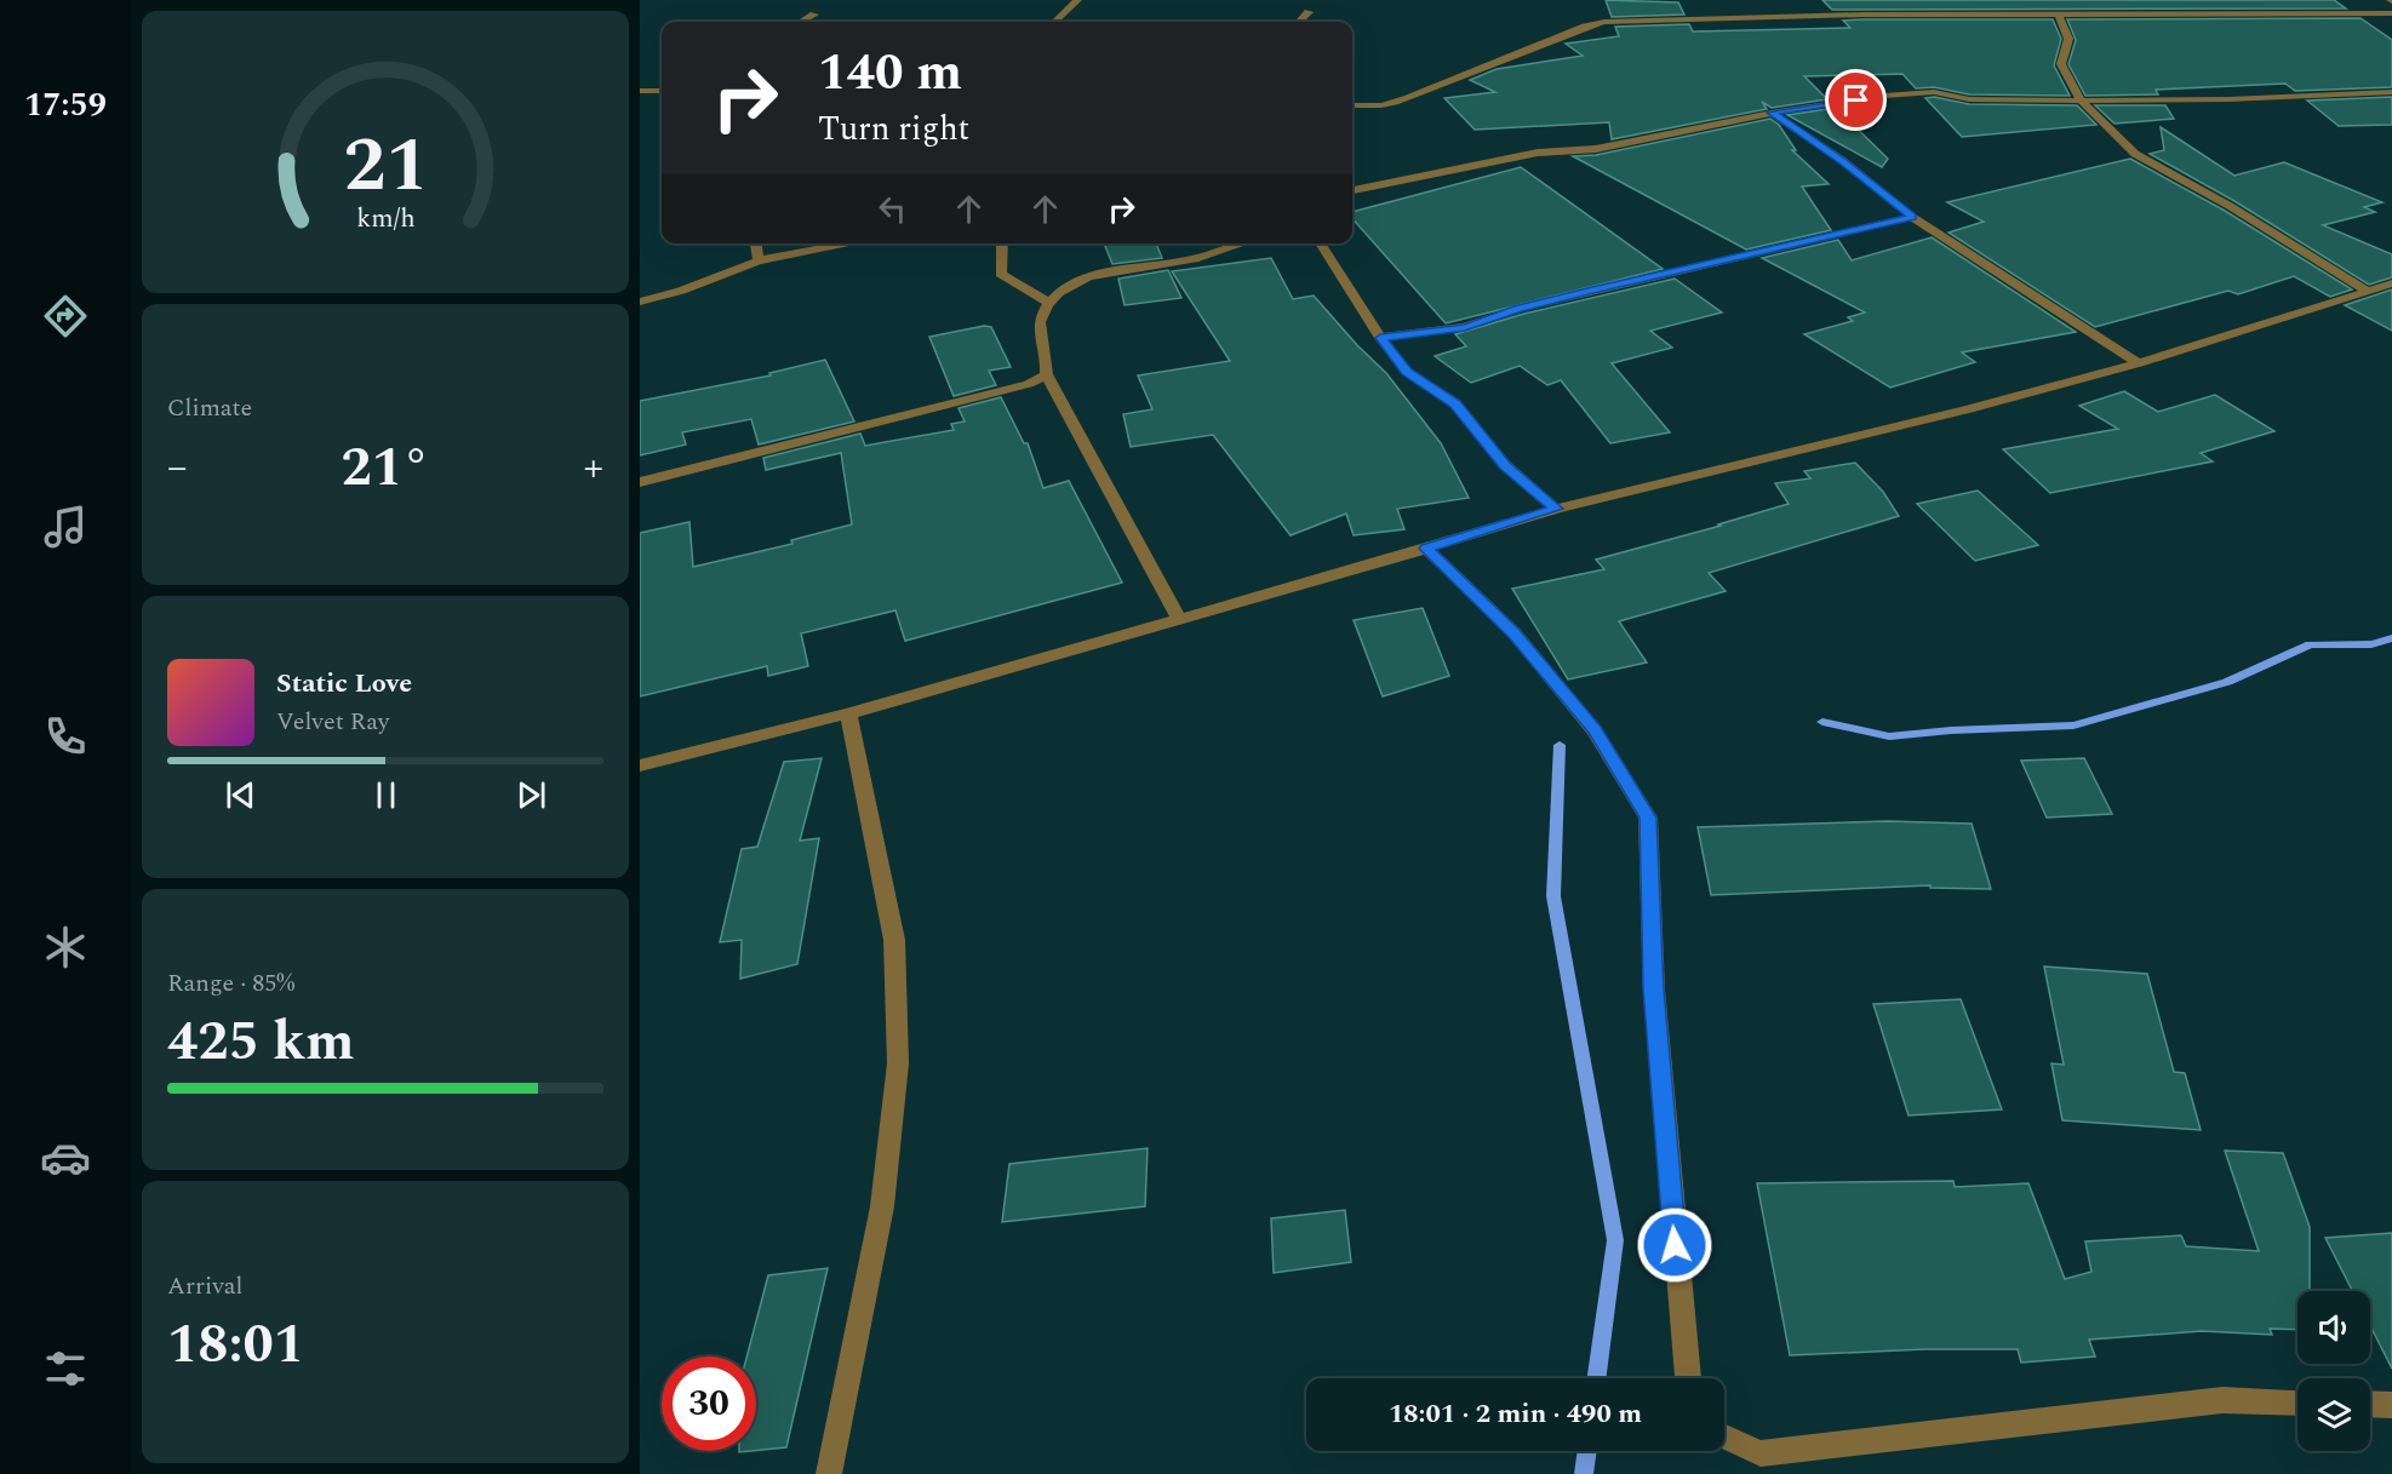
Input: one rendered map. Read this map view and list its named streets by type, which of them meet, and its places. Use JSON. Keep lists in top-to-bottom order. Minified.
{"page":{"tabs":"17:59","turn":["140 m","Turn right"],"tile":["Climate",["Range · 85%","425 km"],["Arrival","18:01"]],"heat":["−","21°","+"],"song":["Static Love","Velvet Ray"],"limit":"30","trip":"18:01 · 2 min · 490 m","gauge":["21","km/h"]}}
